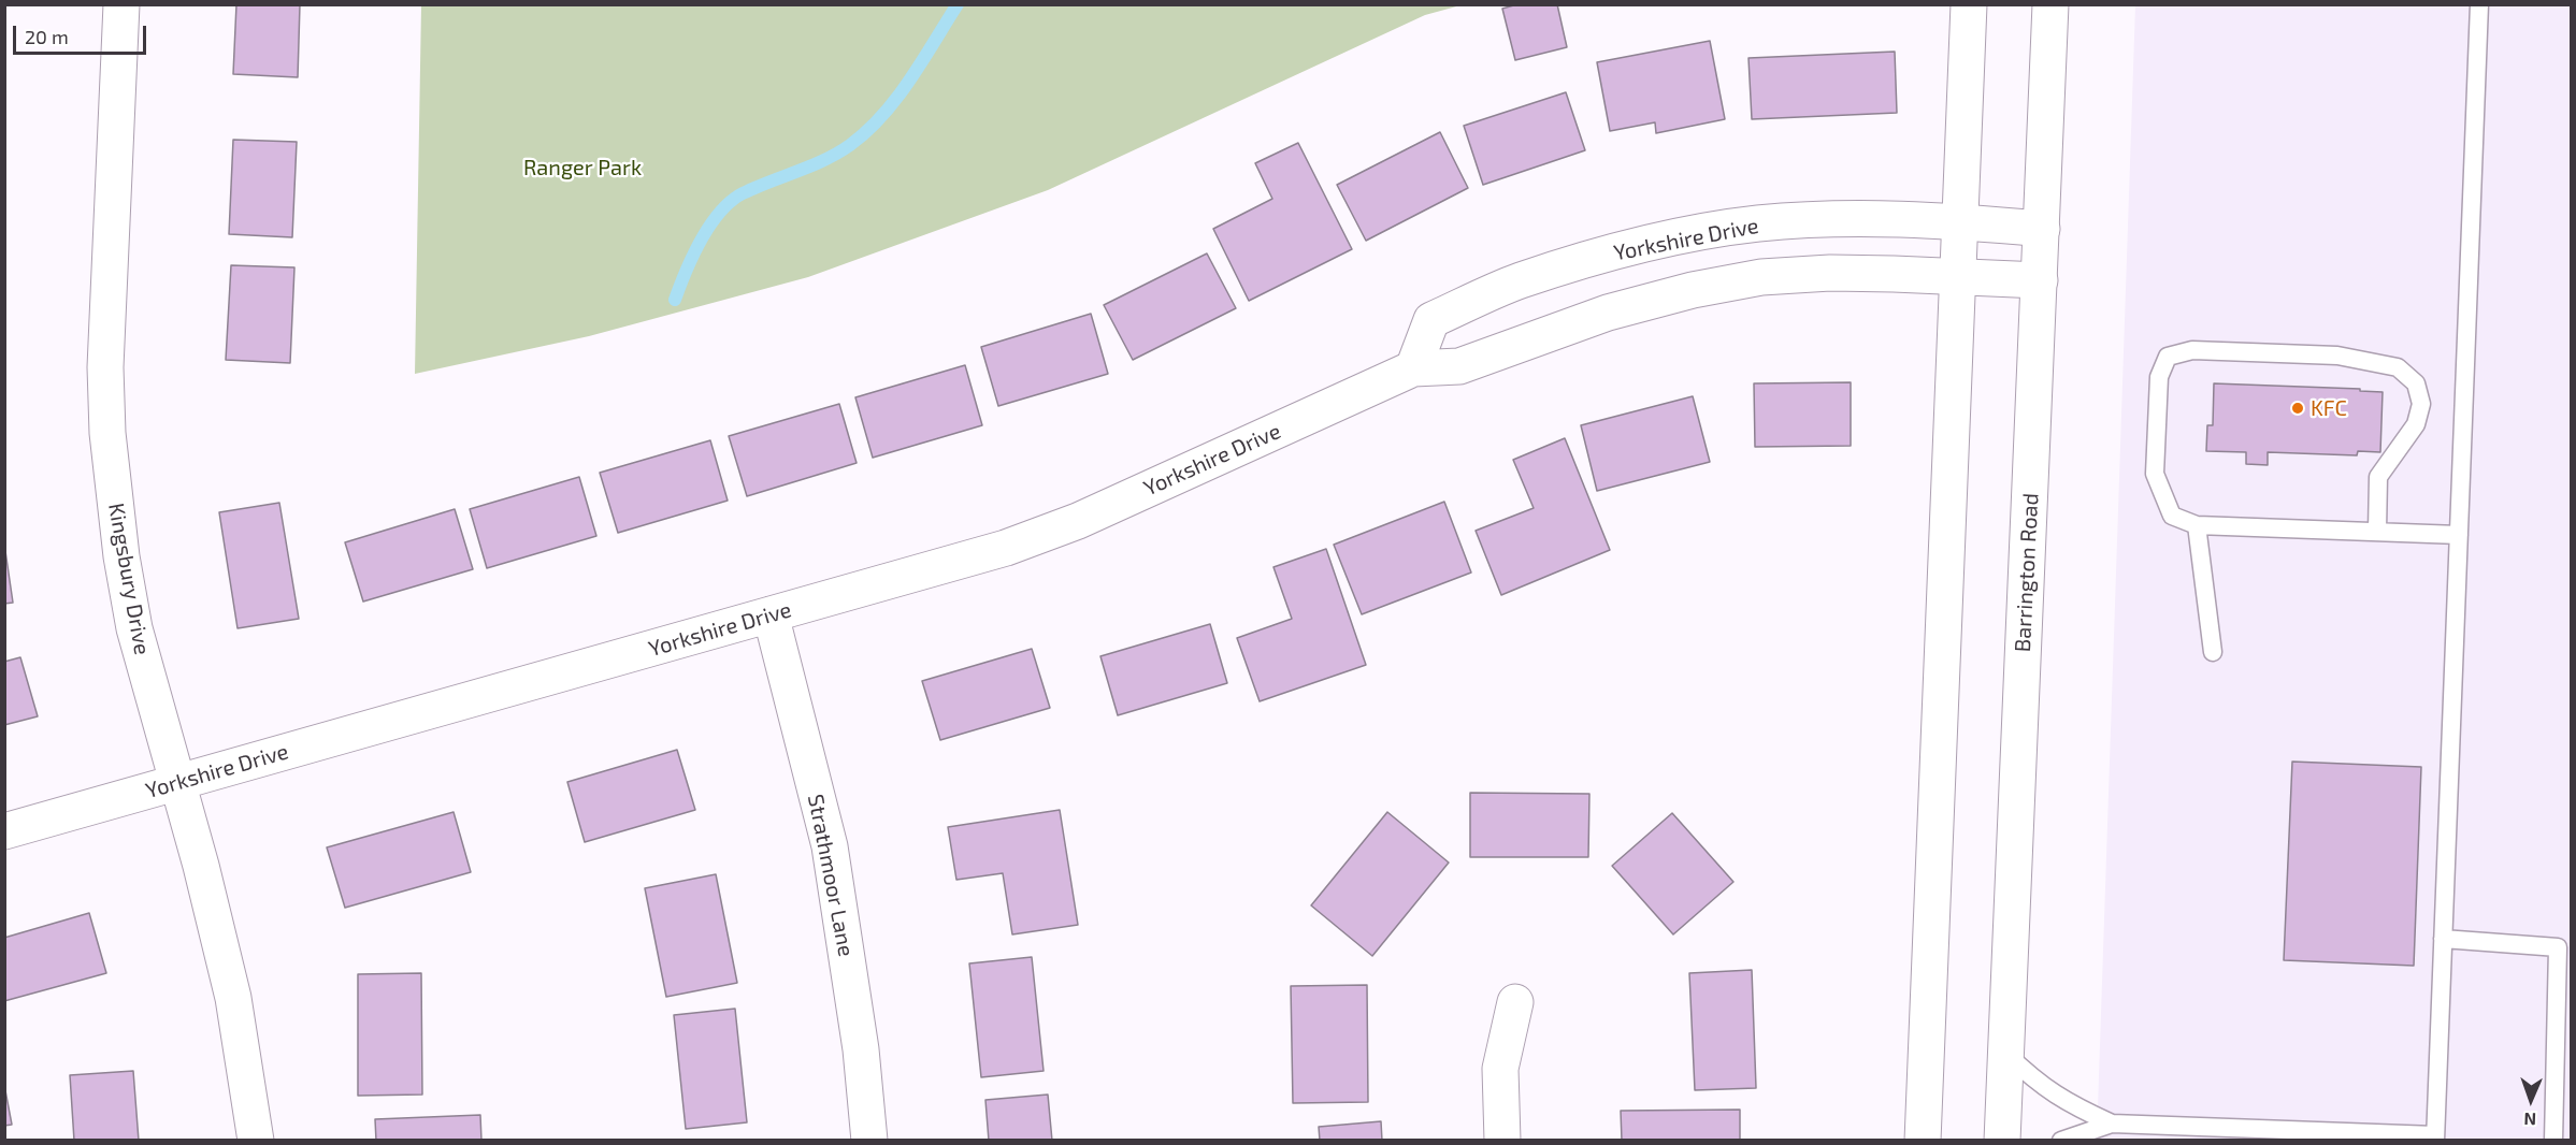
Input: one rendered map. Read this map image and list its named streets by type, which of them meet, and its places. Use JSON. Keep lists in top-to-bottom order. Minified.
{"streets":{"street":["Yorkshire Drive","Barrington Road","Kingsbury Drive","Strathmoor Lane"]},"crossings":[["Yorkshire Drive","Barrington Road"],["Yorkshire Drive","Kingsbury Drive"],["Yorkshire Drive","Strathmoor Lane"]],"parks":["Ranger Park"],"places":["KFC"],"scale_bar":"20 m","north":"bottom"}
